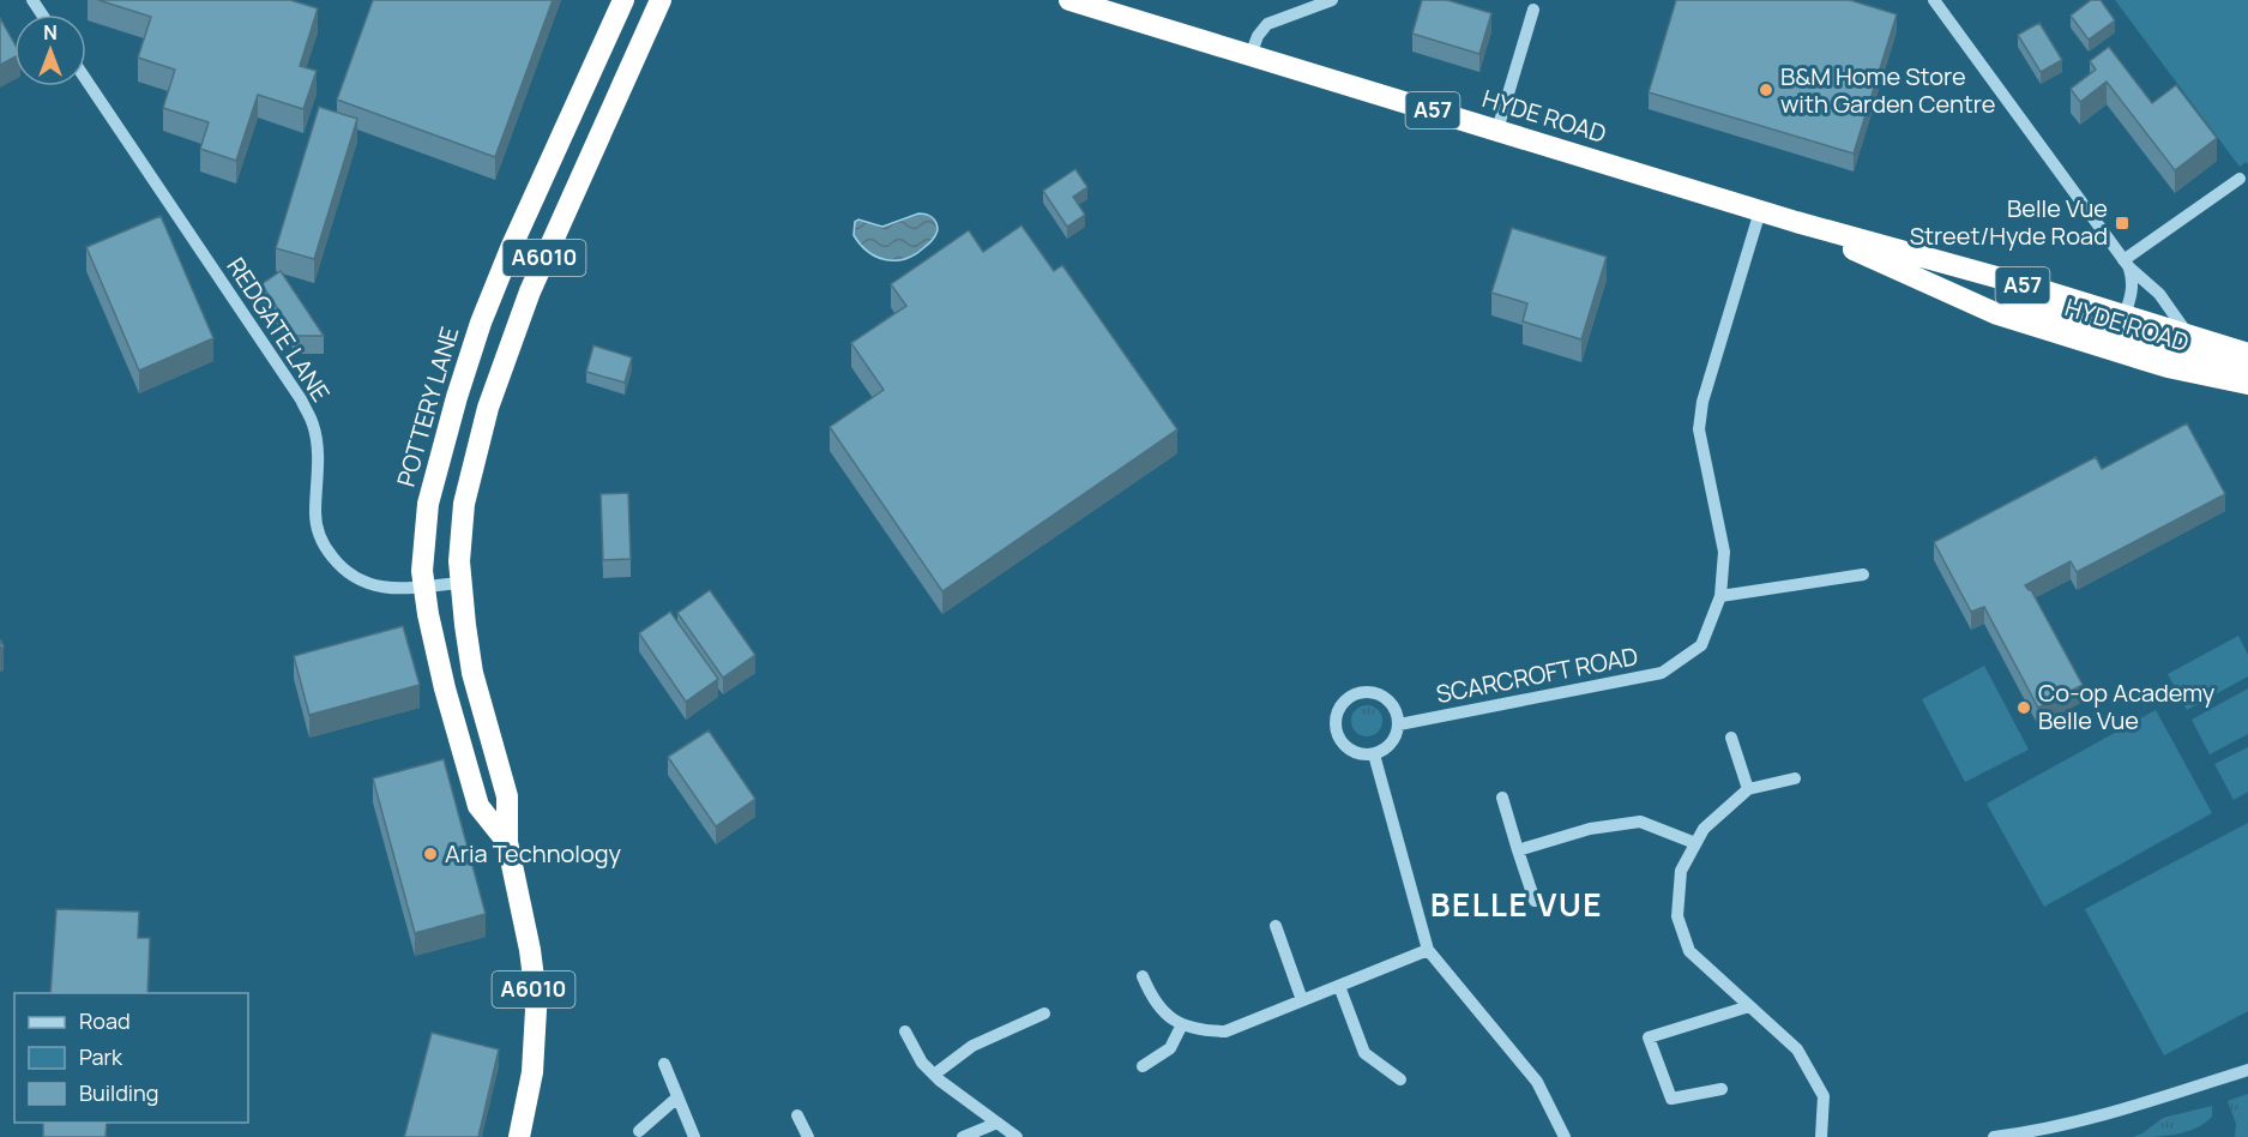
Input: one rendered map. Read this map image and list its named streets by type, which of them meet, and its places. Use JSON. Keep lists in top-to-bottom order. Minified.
{"streets":{"highway":["A57","HYDE ROAD","A6010","POTTERY LANE"],"street":["REDGATE LANE","SCARCROFT ROAD"]},"crossings":[["HYDE ROAD","SCARCROFT ROAD"],["REDGATE LANE","POTTERY LANE"]],"districts":["BELLE VUE"],"places":{"other":["B&M Home Store with Garden Centre","Co-op Academy Belle Vue","Aria Technology"],"transit":["Belle Vue Street/Hyde Road"]},"legend":["Road","Park","Building"],"north":"top"}
